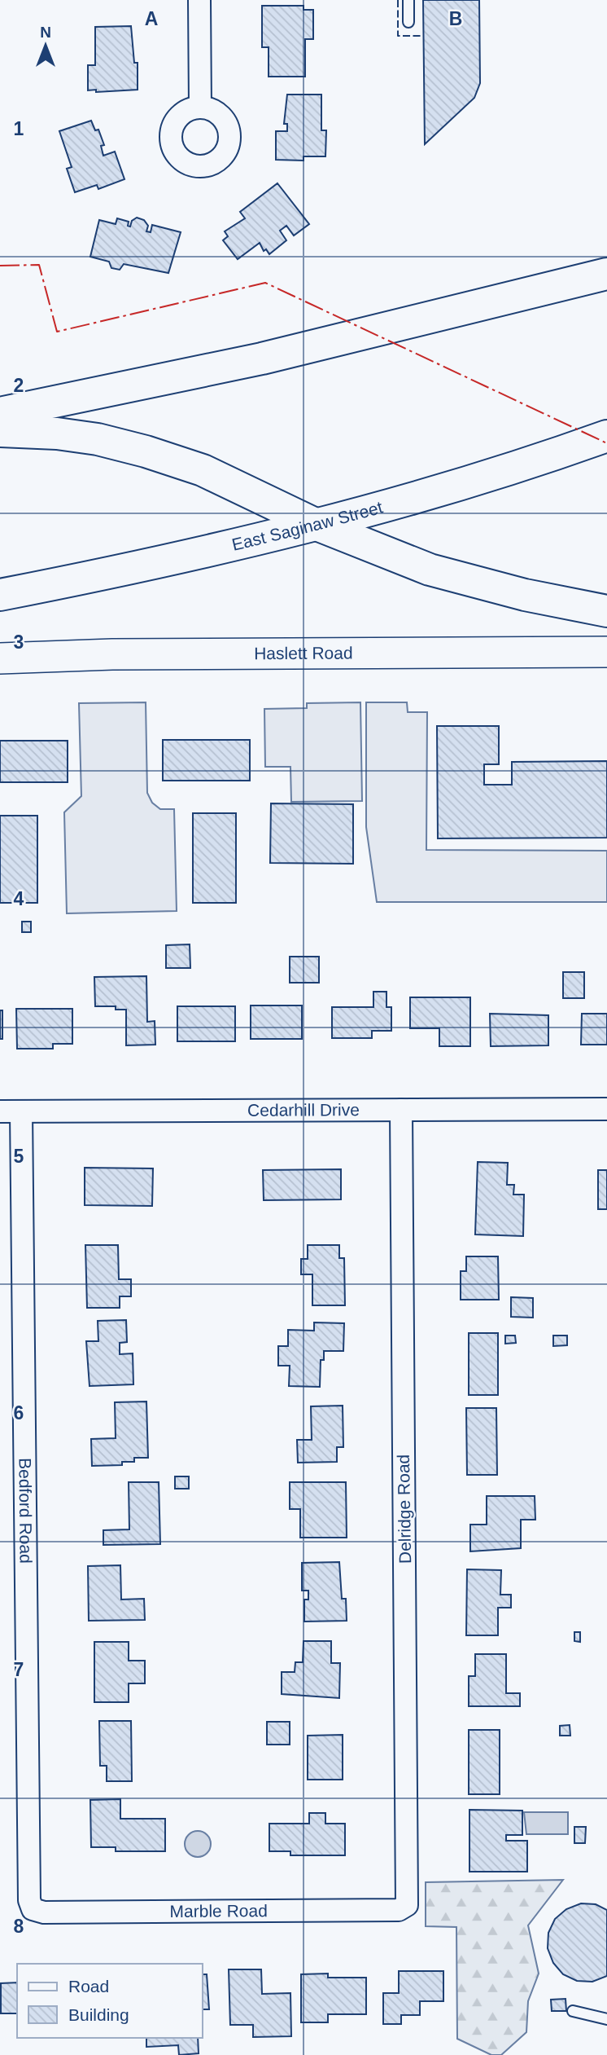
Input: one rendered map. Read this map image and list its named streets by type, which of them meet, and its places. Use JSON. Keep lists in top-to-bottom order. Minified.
{"streets":{"main road":["East Saginaw Street","Haslett Road"],"street":["Cedarhill Drive","Delridge Road","Bedford Road","Marble Road"]},"crossings":[["Cedarhill Drive","Delridge Road"],["Cedarhill Drive","Bedford Road"],["Delridge Road","Marble Road"],["Bedford Road","Marble Road"]],"legend":["Road","Building"],"north":"top","grid":{"columns":["A","B"],"rows":["1","2","3","4","5","6","7","8"]}}
